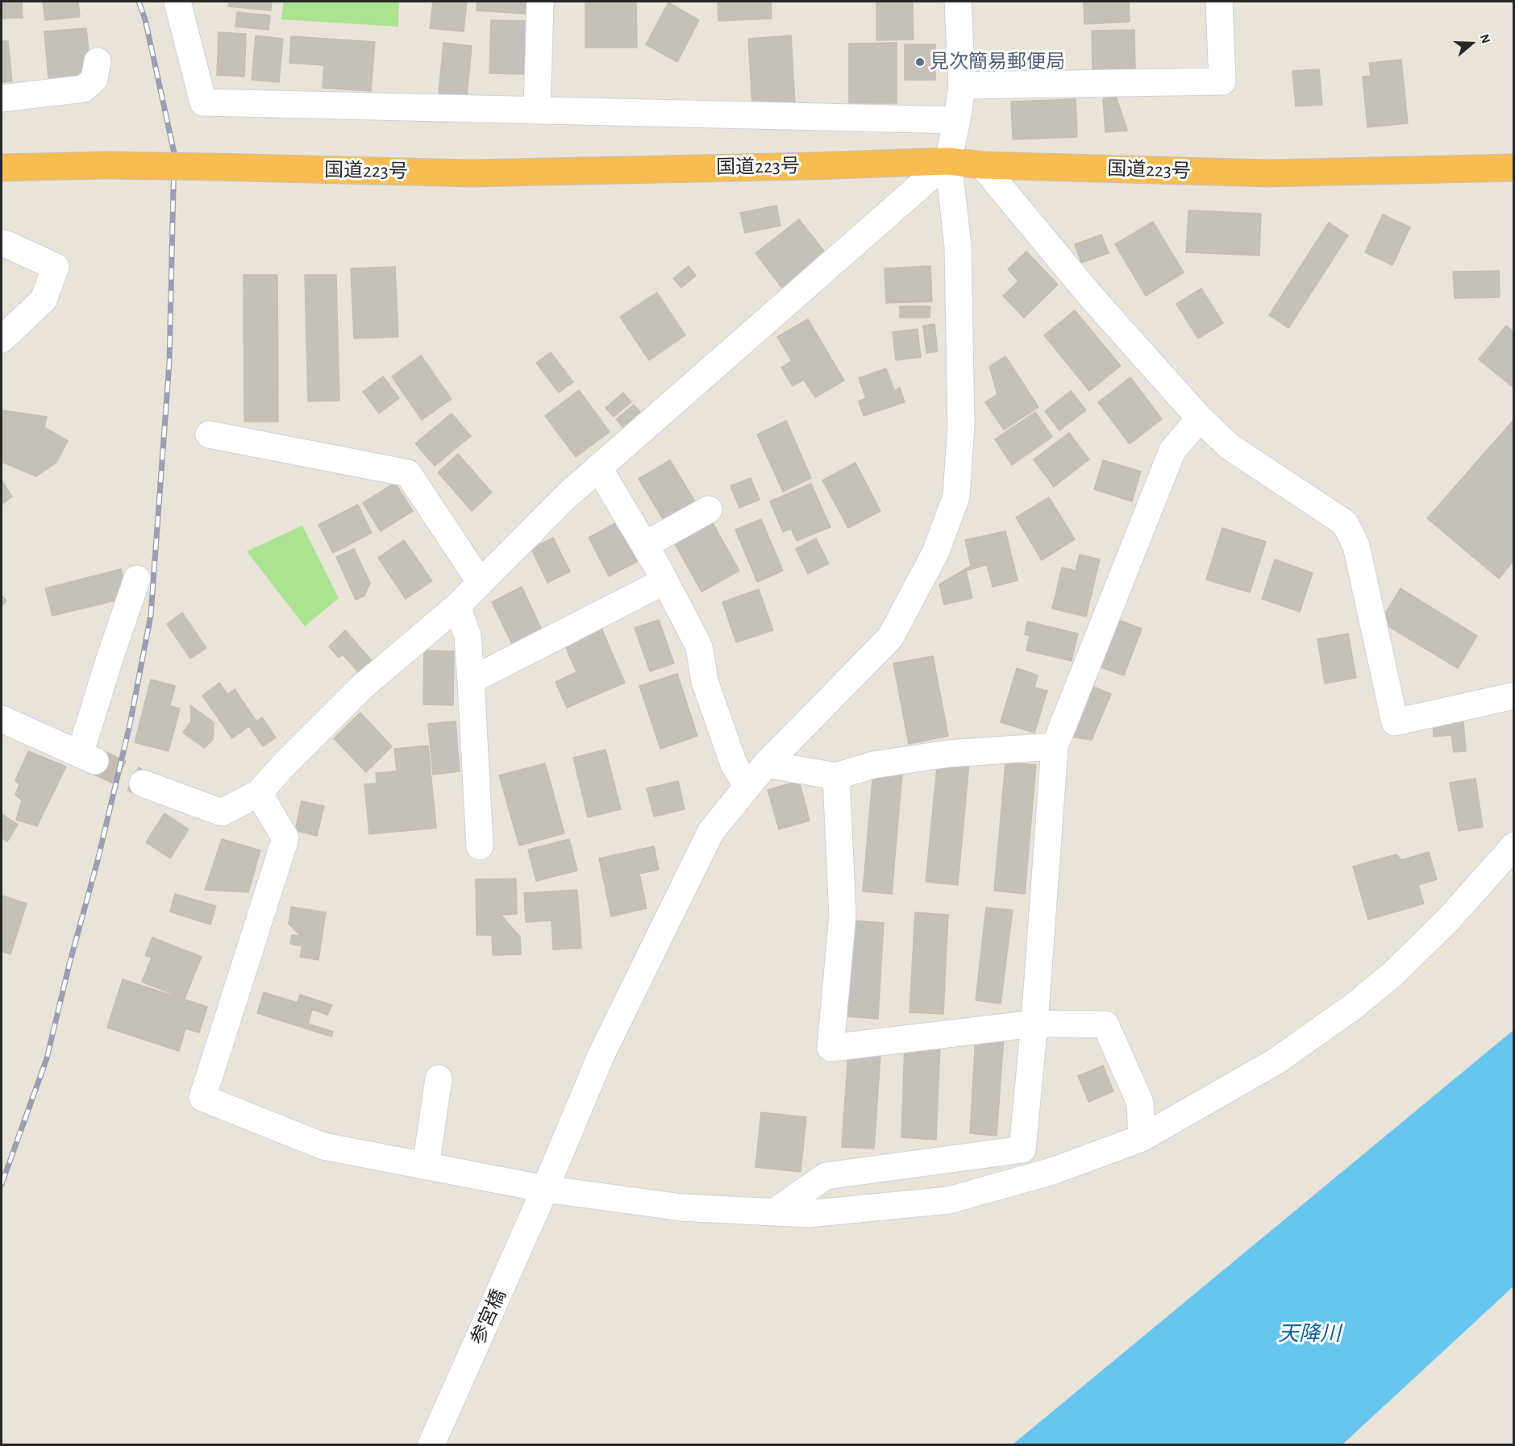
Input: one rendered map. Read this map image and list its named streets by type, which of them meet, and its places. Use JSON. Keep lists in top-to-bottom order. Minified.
{"streets":{"highway":["国道223号"],"street":["参宮橋"]},"crossings":[["国道223号","参宮橋"]],"water":["天降川"],"places":["見次簡易郵便局"],"north":"right"}
